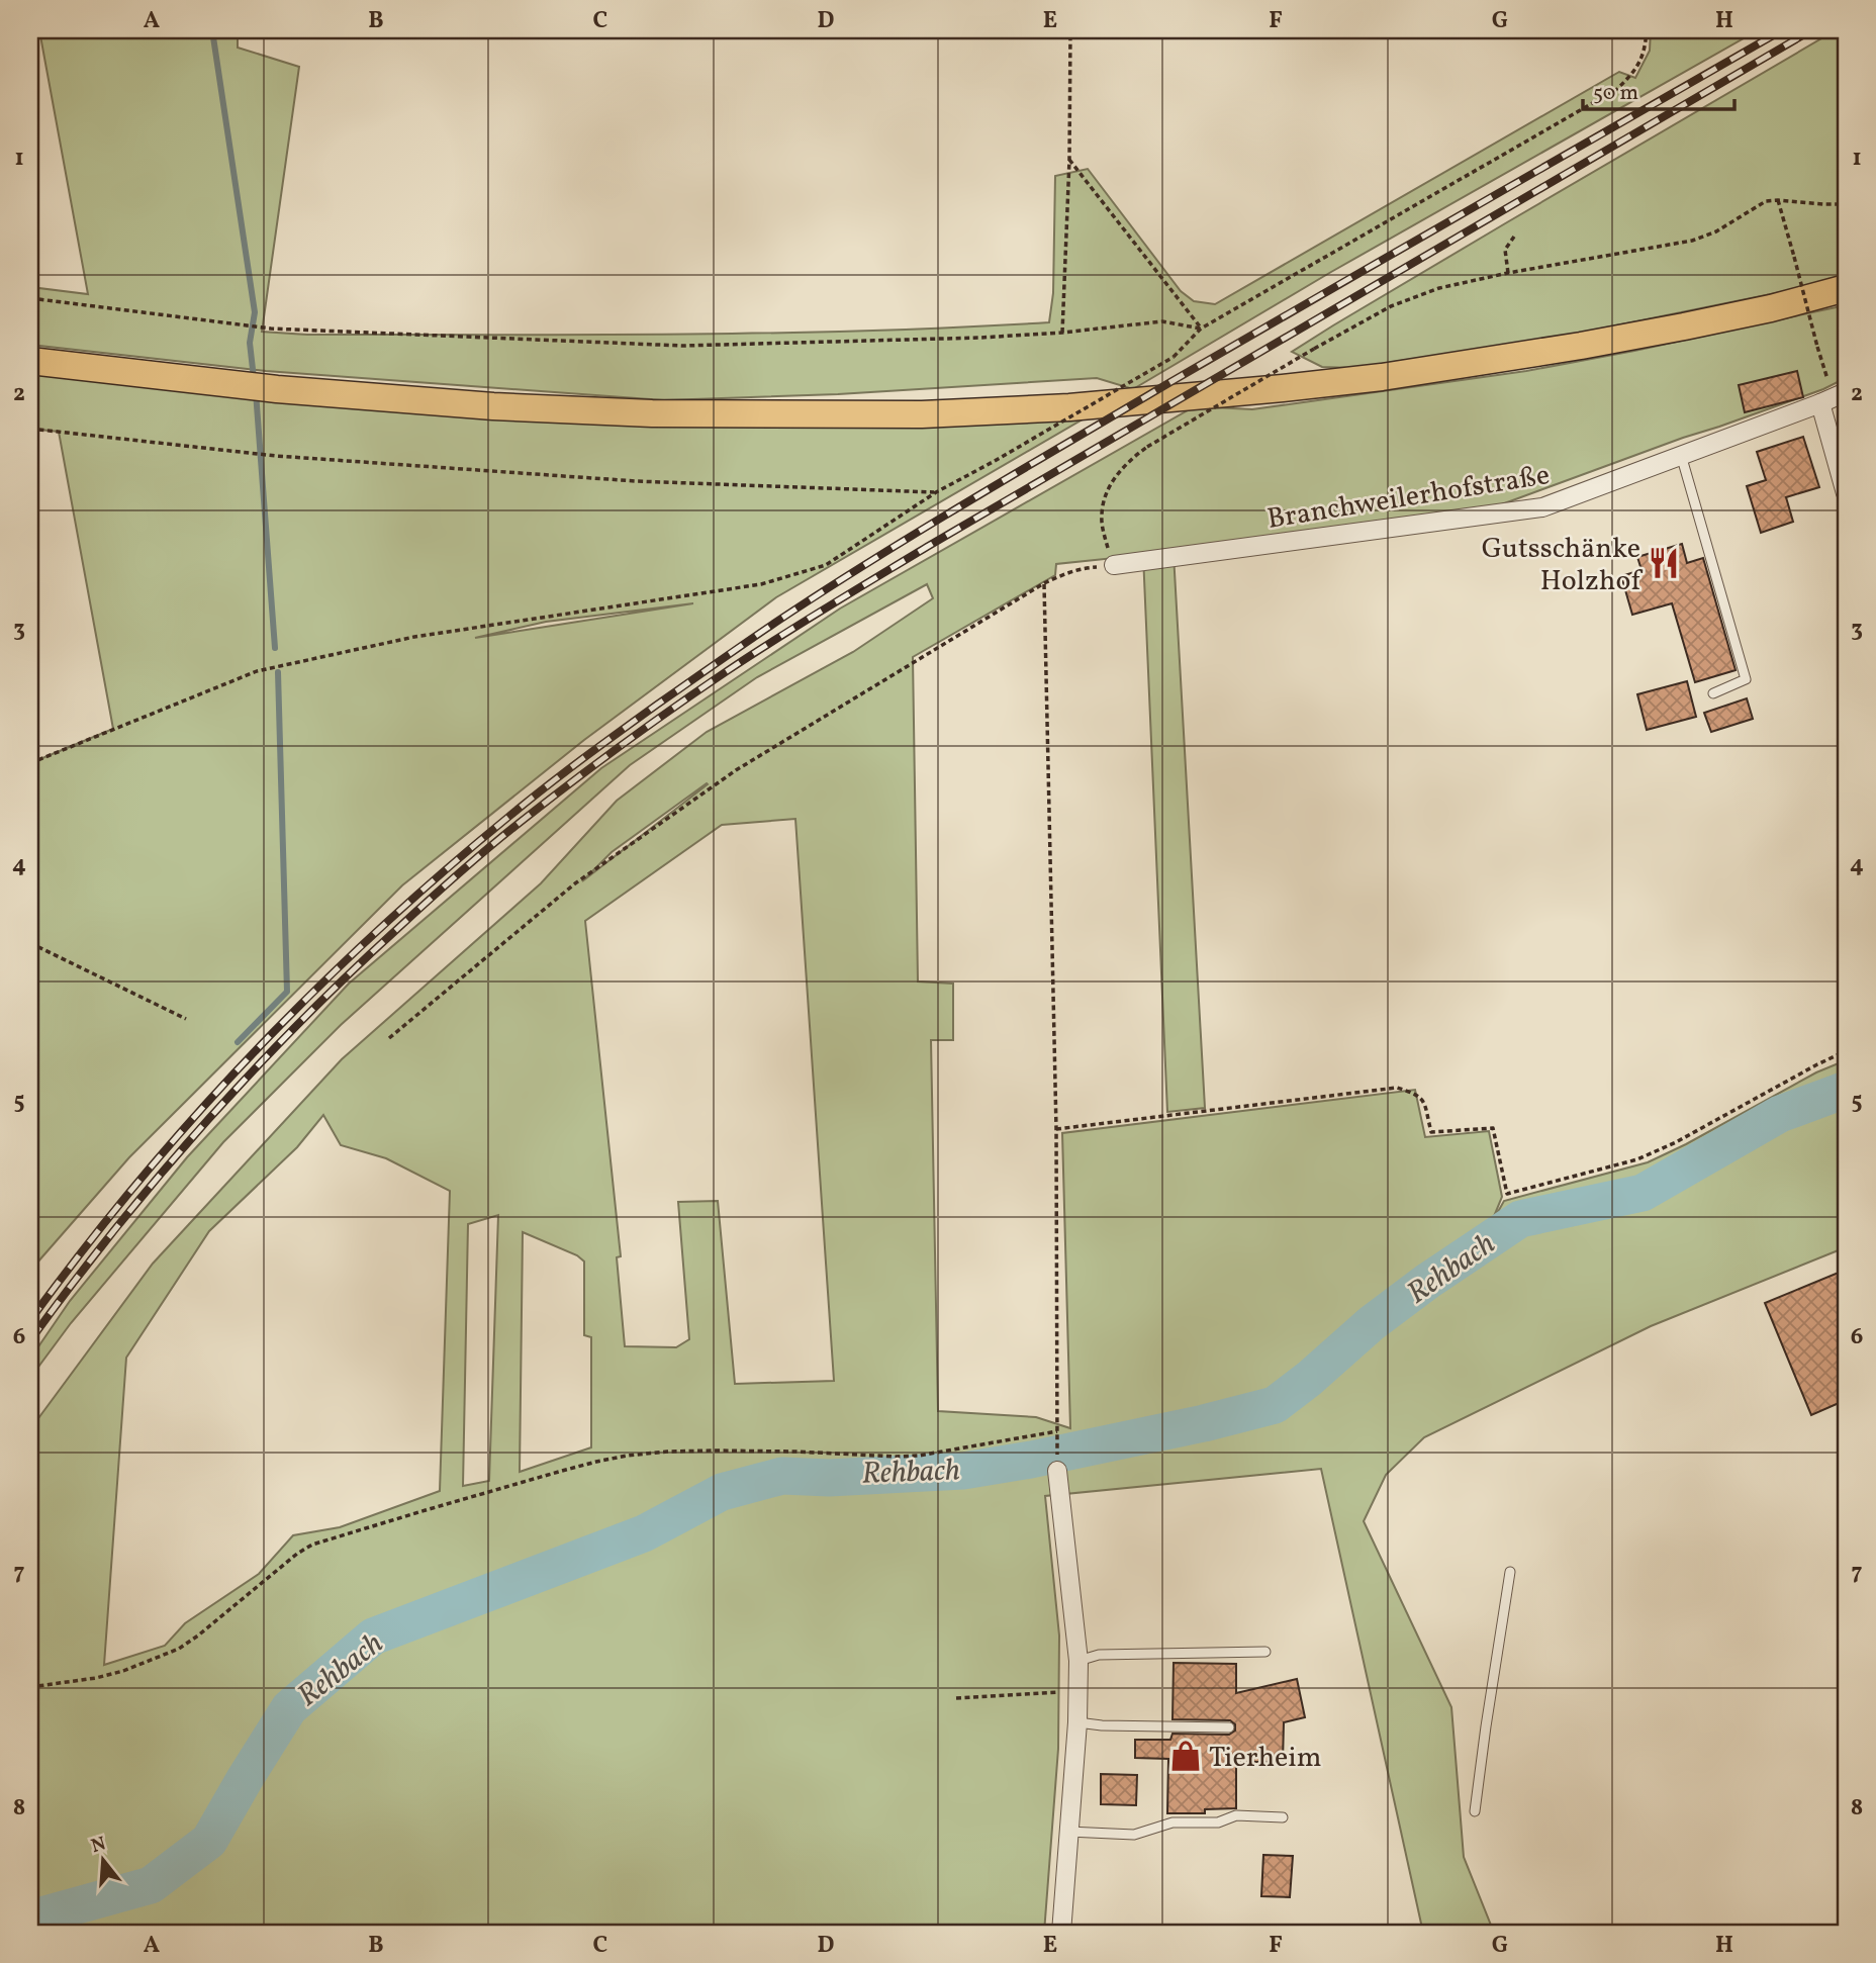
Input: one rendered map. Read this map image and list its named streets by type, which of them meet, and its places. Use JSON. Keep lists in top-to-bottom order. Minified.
{"streets":{"street":["Branchweilerhofstraße"]},"water":["Rehbach"],"places":{"restaurant":["Gutsschänke Holzhof"],"shop":["Tierheim"]},"scale_bar":"50 m","north":"top","grid":{"columns":["A","B","C","D","E","F","G","H"],"rows":["1","2","3","4","5","6","7","8"]}}
